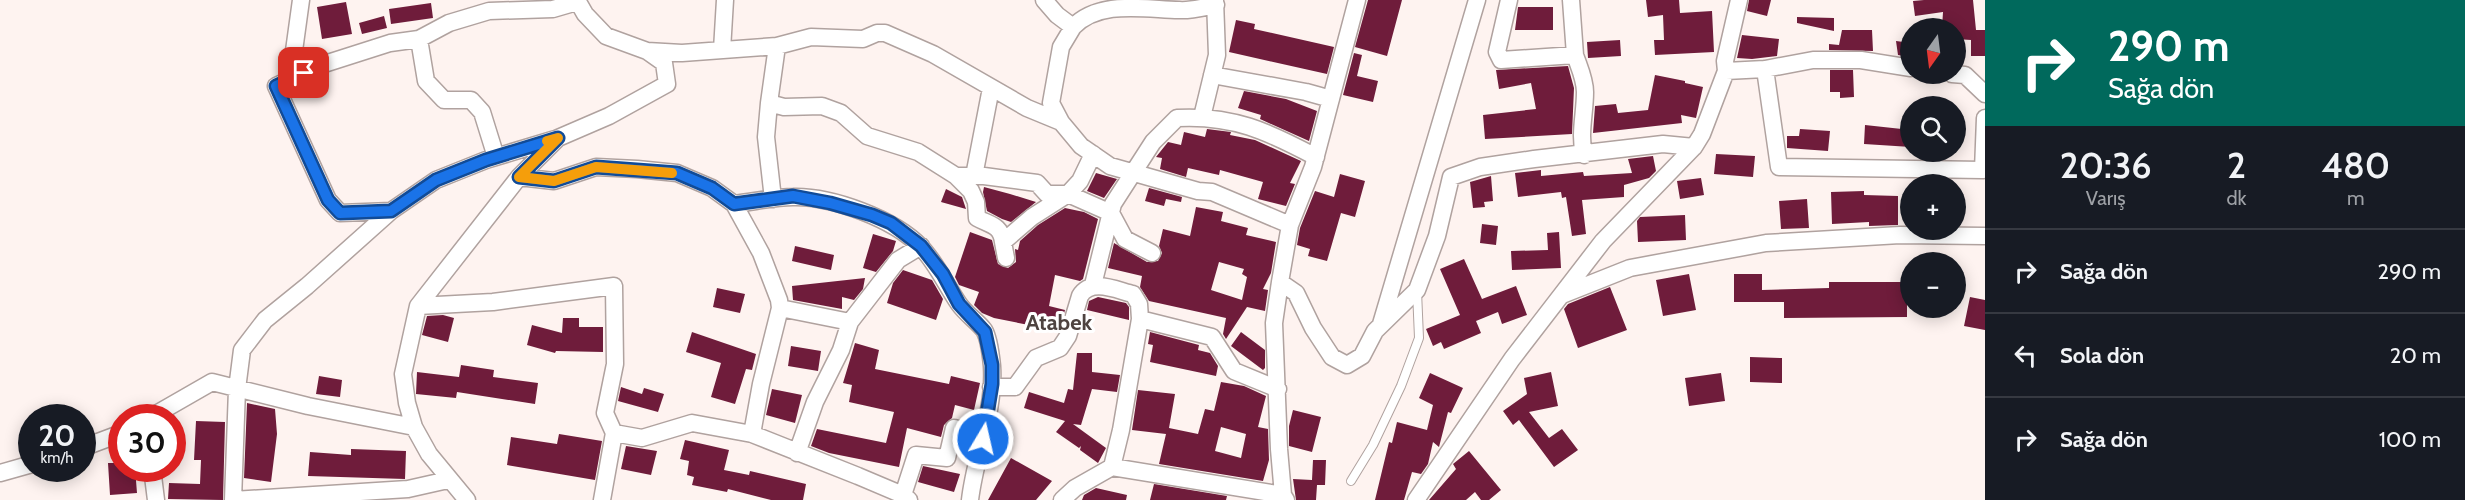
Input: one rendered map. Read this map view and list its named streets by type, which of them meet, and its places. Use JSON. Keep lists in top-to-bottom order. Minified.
{"districts":["Atabek"],"north":"bottom","page":{"turn":["290 m","Sağa dön"],"map_buttons":["+","−"],"eta":["20:36","Varış","2","dk","480","m"],"list":[{"name":"Sağa dön","value":"290 m"},{"name":"Sola dön","value":"20 m"},{"name":"Sağa dön","value":"100 m"}],"speed":"20 km/h","limit":"30"}}
